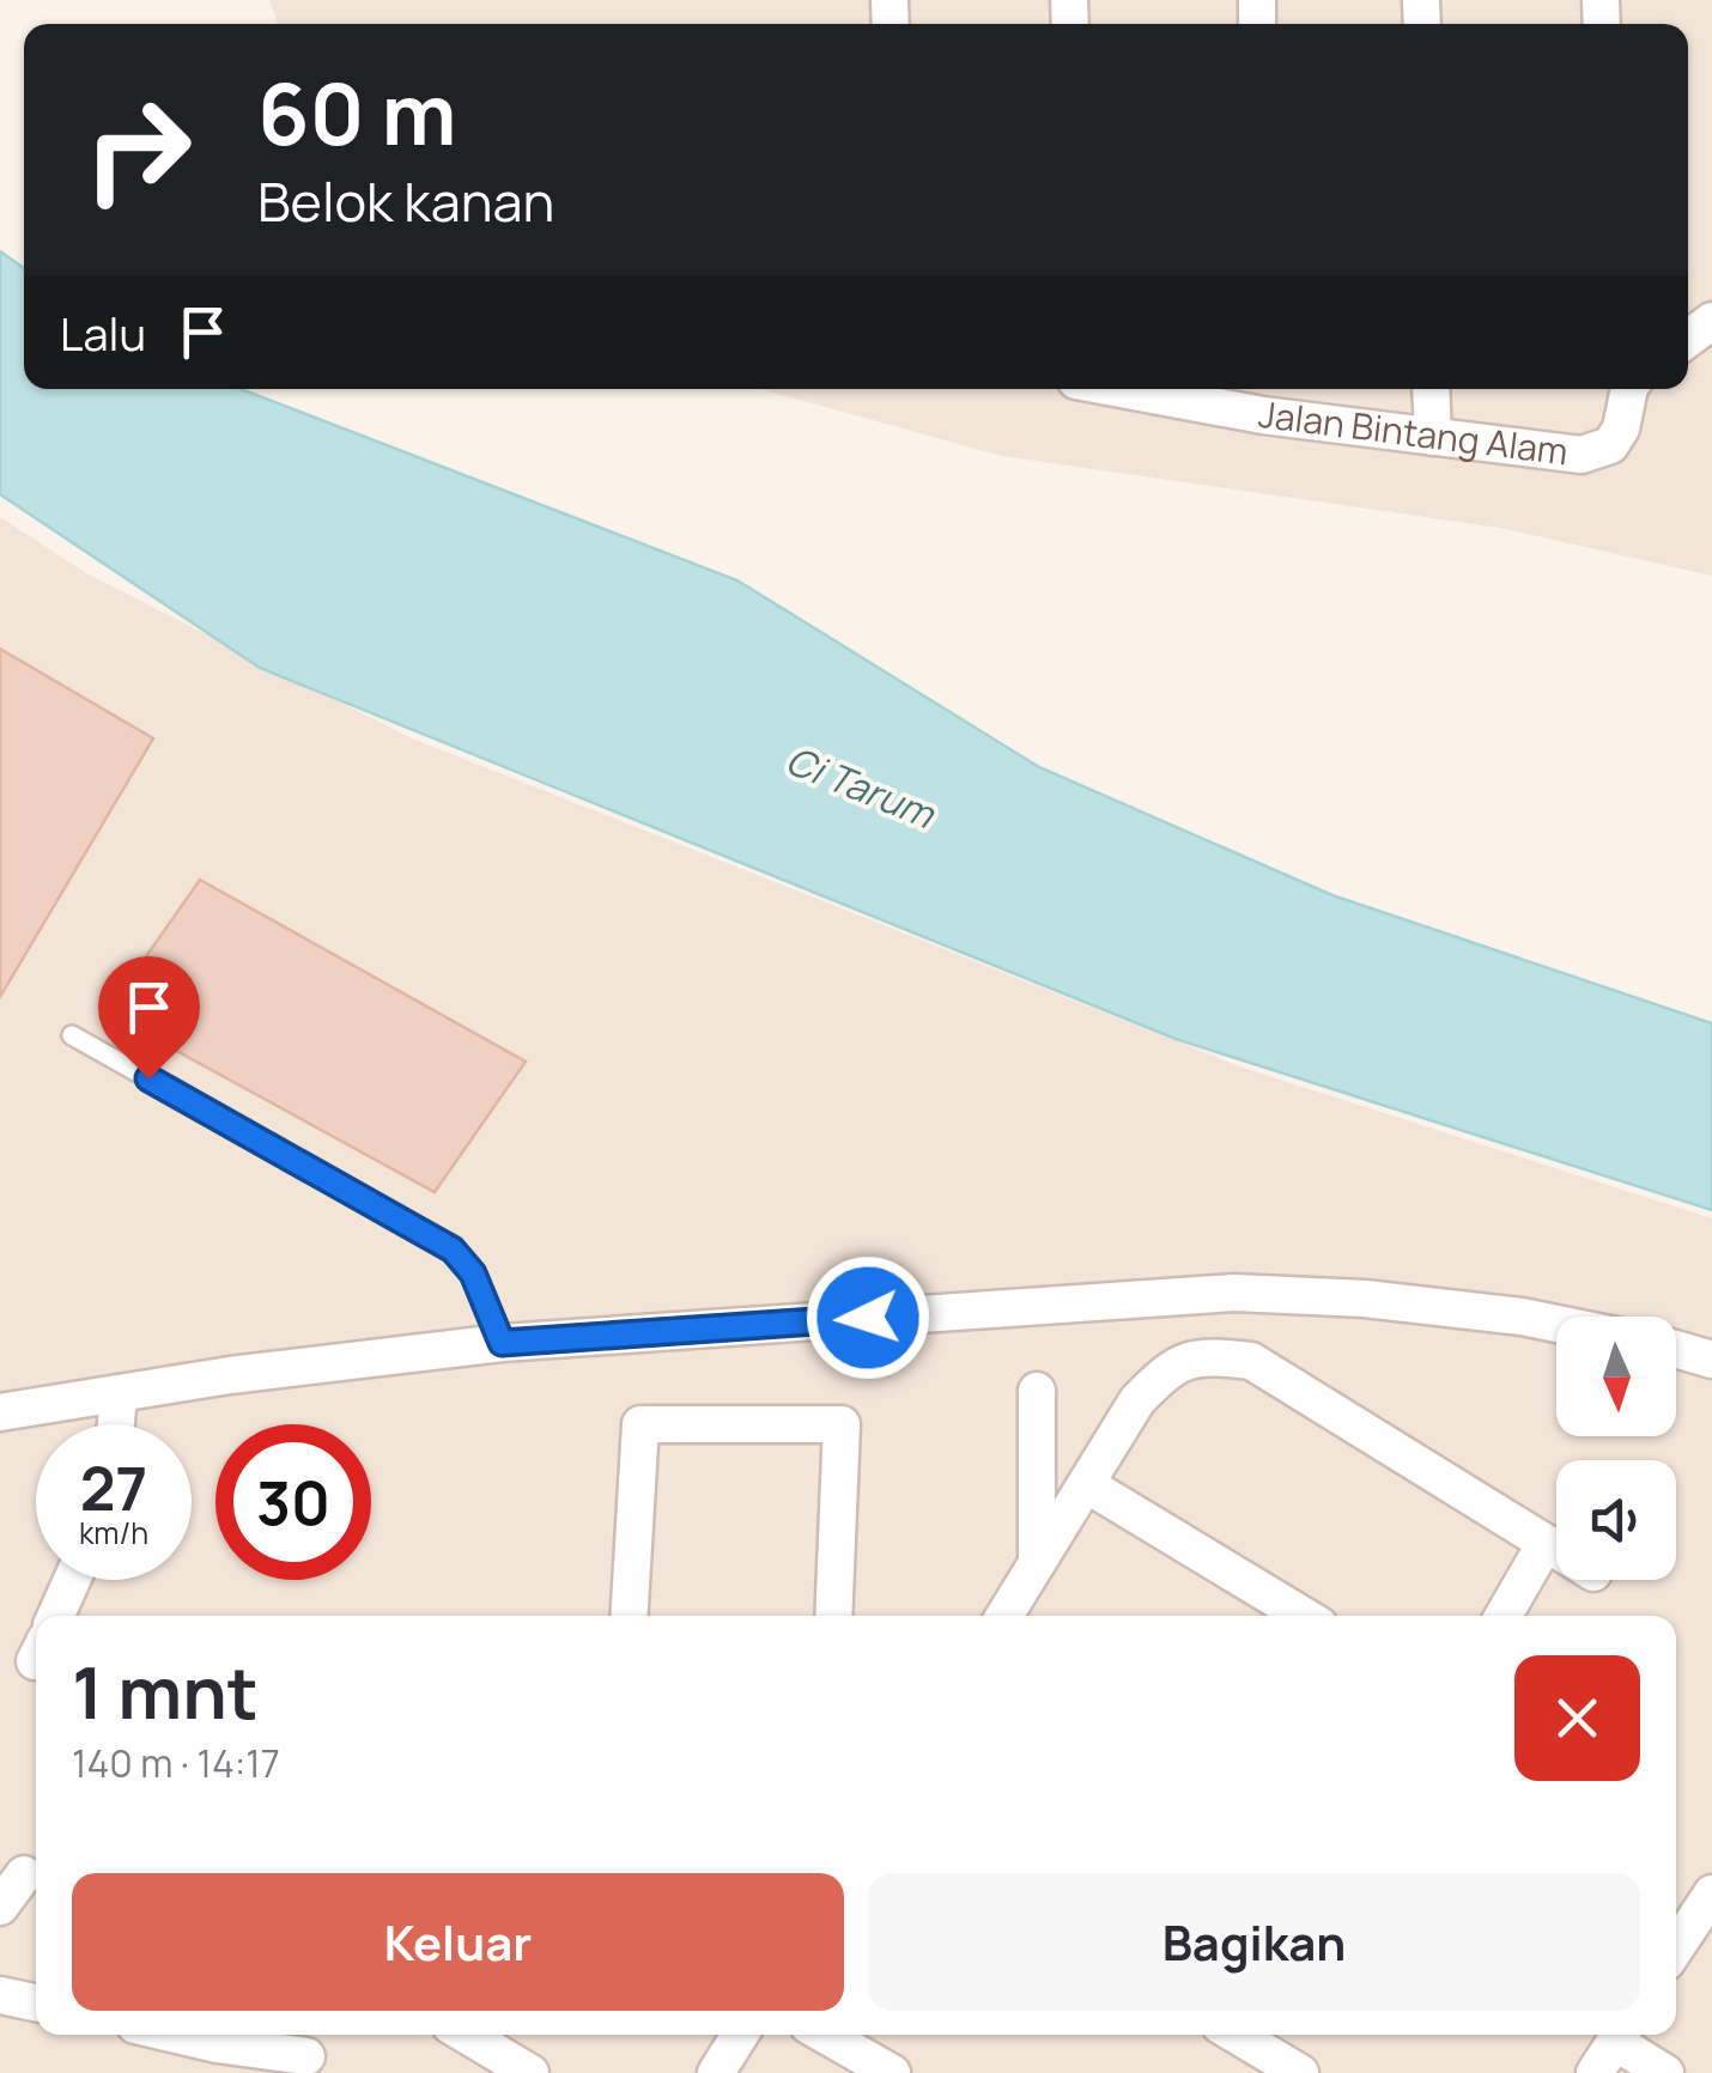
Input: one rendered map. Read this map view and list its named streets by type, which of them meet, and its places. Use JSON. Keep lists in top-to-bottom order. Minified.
{"streets":{"street":["Jalan Bintang Alam"]},"water":["Ci Tarum"],"north":"bottom","page":{"turn":["60 m","Belok kanan"],"then":"Lalu","speed":"27 km/h","limit":"30","heading":["1 mnt","140 m · 14:17"],"buttons":["Keluar","Bagikan"]}}
